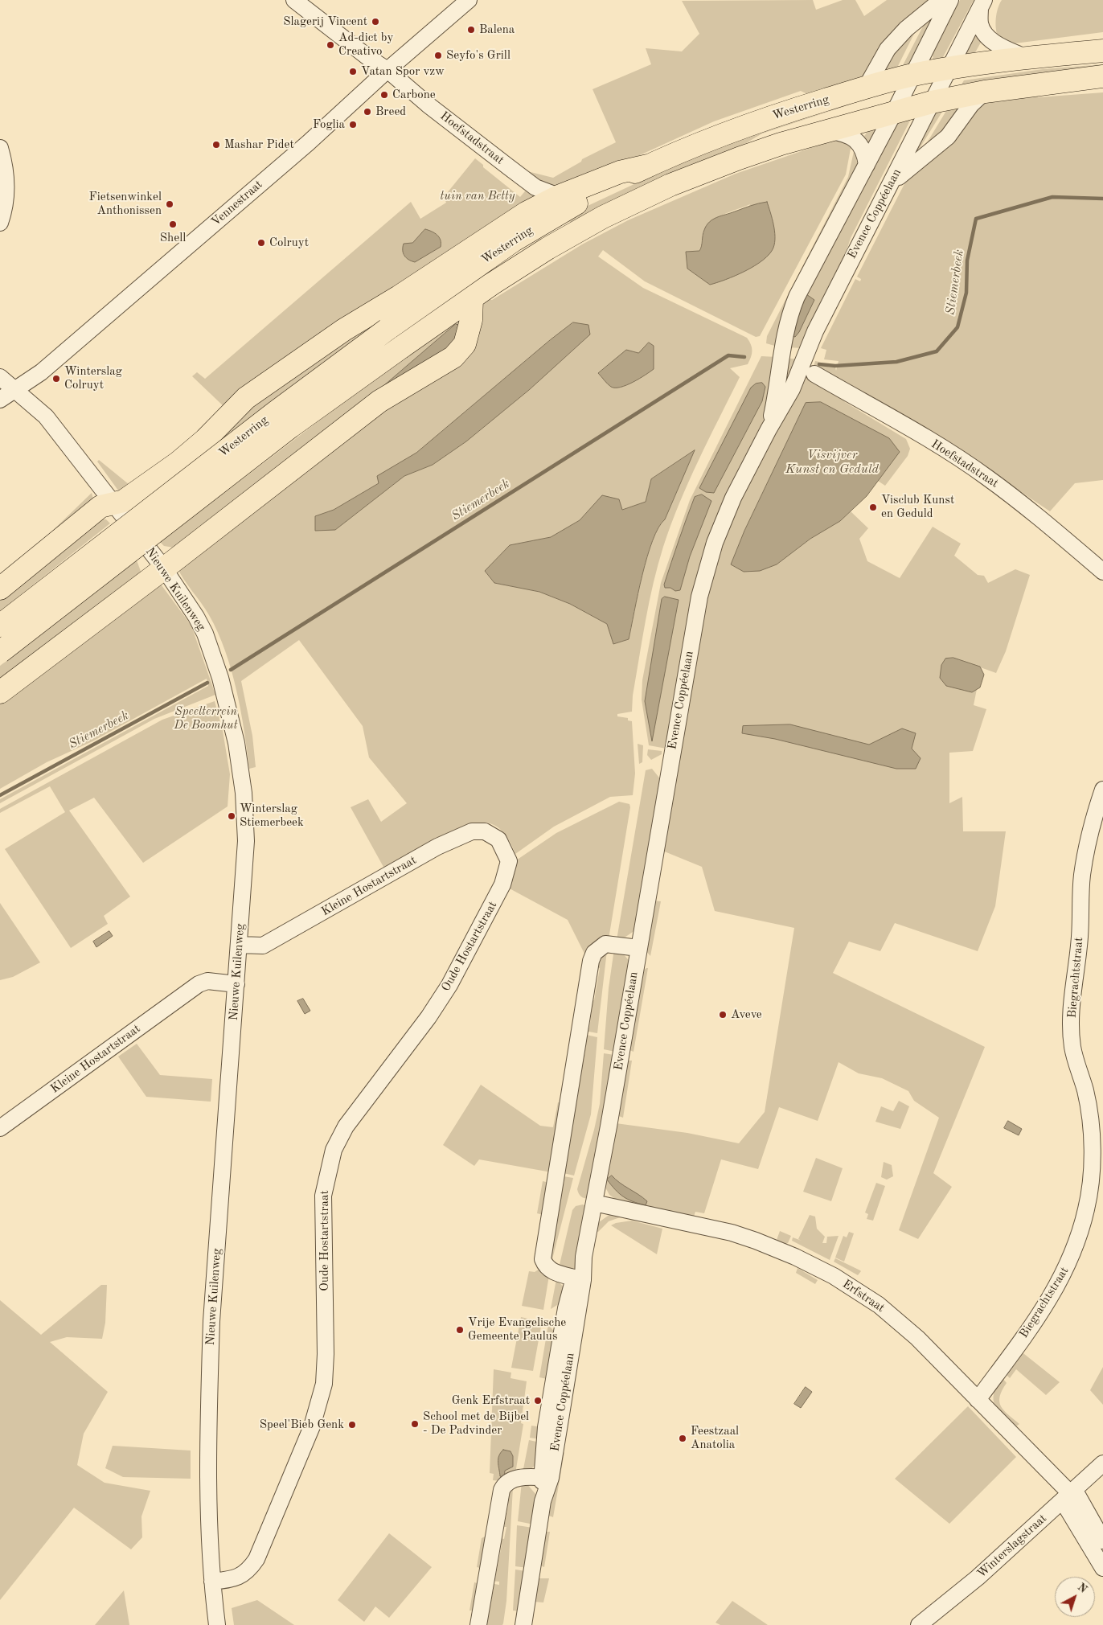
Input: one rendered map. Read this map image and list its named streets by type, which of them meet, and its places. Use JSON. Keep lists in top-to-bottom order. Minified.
{"streets":{"highway":["Westerring"],"street":["Hoefstadstraat","Vennestraat","Evence Coppéelaan","Nieuwe Kuilenweg","Kleine Hostartstraat","Oude Hostartstraat","Biegrachtstraat","Erfstraat","Winterslagstraat"]},"crossings":[["Westerring","Evence Coppéelaan"],["Hoefstadstraat","Vennestraat"],["Vennestraat","Nieuwe Kuilenweg"],["Evence Coppéelaan","Erfstraat"],["Nieuwe Kuilenweg","Kleine Hostartstraat"],["Nieuwe Kuilenweg","Oude Hostartstraat"],["Kleine Hostartstraat","Oude Hostartstraat"],["Biegrachtstraat","Erfstraat"],["Erfstraat","Winterslagstraat"]],"water":["Stiemerbeek","Visvijver Kunst en Geduld"],"parks":["tuin van Betty","Speelterrein De Boomhut"],"places":["Slagerij Vincent","Balena","Ad-dict by Creativo","Seyfo's Grill","Vatan Spor vzw","Carbone","Breed","Foglia","Mashar Pidet","Fietsenwinkel Anthonissen","Shell","Colruyt","Winterslag Colruyt","Visclub Kunst en Geduld","Winterslag Stiemerbeek","Aveve","Vrije Evangelische Gemeente Paulus","Genk Erfstraat","School met de Bijbel - De Padvinder","Speel'Bieb Genk","Feestzaal Anatolia"],"north":"top right"}
